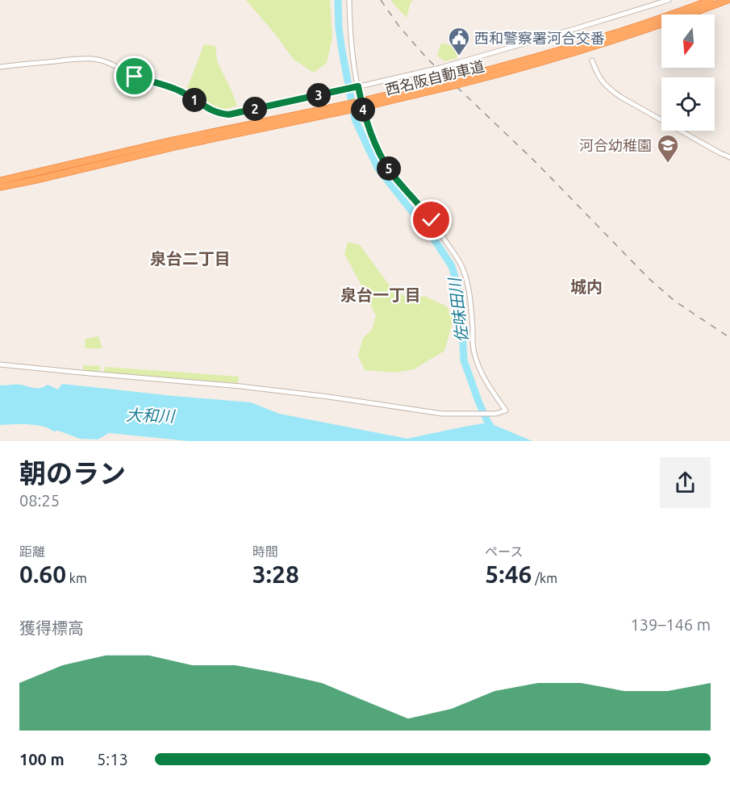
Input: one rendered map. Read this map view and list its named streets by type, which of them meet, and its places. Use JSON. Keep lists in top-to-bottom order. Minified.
{"streets":{"highway":["西名阪自動車道"]},"districts":["泉台二丁目","城内","泉台一丁目"],"water":["佐味田川","大和川"],"places":{"public building":["西和警察署河合交番"],"school or university":["河合幼稚園"]},"north":"bottom","page":{"pins":["3","1","2","4","5"],"heading":["朝のラン","08:25"],"stats":[["距離","0.60 km"],["時間","3:28"],["ペース","5:46 /km"]],"chart":["獲得標高","139–146 m"],"list":[{"name":"100 m","note":"5:13"}]}}
